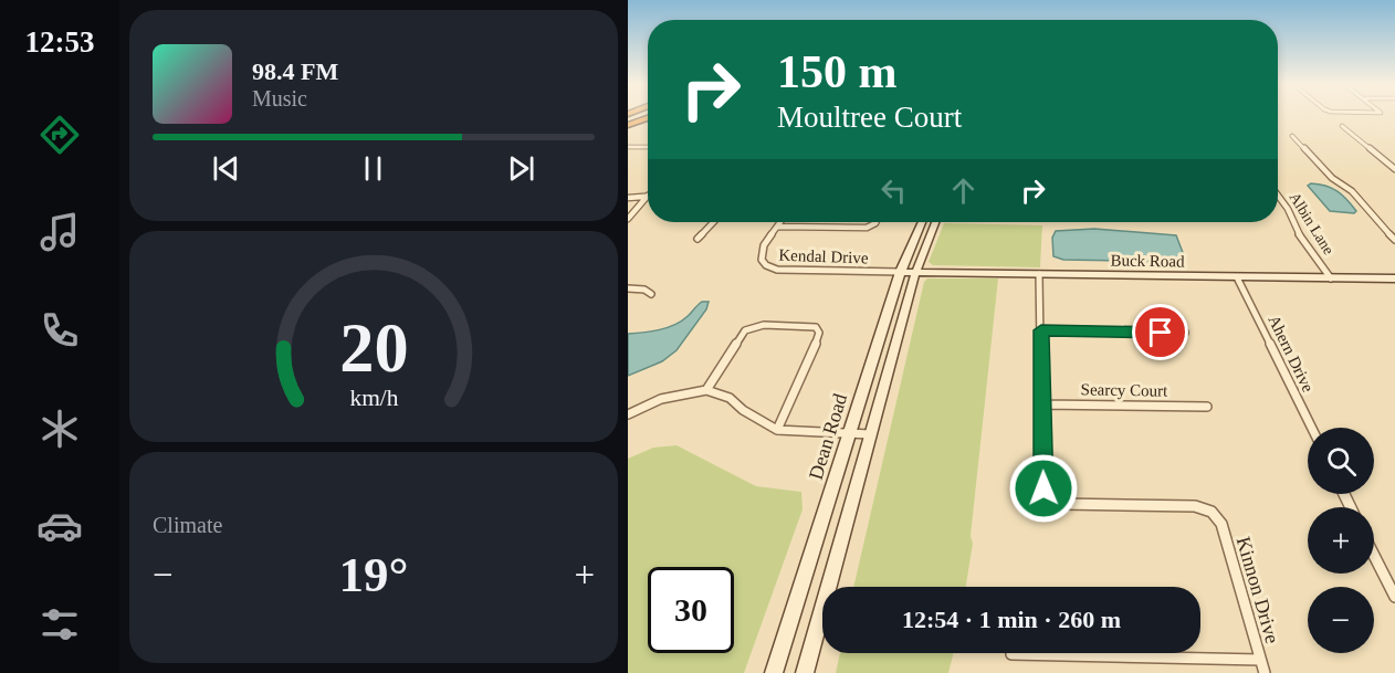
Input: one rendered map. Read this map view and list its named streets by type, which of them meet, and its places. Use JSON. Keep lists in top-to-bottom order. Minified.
{"streets":{"main road":["Buck Road","Dean Road"],"street":["Albin Lane","Kendal Drive","Ahern Drive","Searcy Court","Kinnon Drive"]},"crossings":[["Albin Lane","Buck Road"],["Kendal Drive","Buck Road"],["Kendal Drive","Dean Road"],["Buck Road","Ahern Drive"],["Buck Road","Dean Road"],["Buck Road","Kinnon Drive"],["Searcy Court","Kinnon Drive"]],"page":{"tabs":"12:53","turn":["150 m","Moultree Court"],"song":["98.4 FM","Music"],"map_buttons":["+","−"],"tile":"Climate","heat":["−","19°","+"],"limit":"30","trip":"12:54 · 1 min · 260 m","gauge":["20","km/h"]}}
